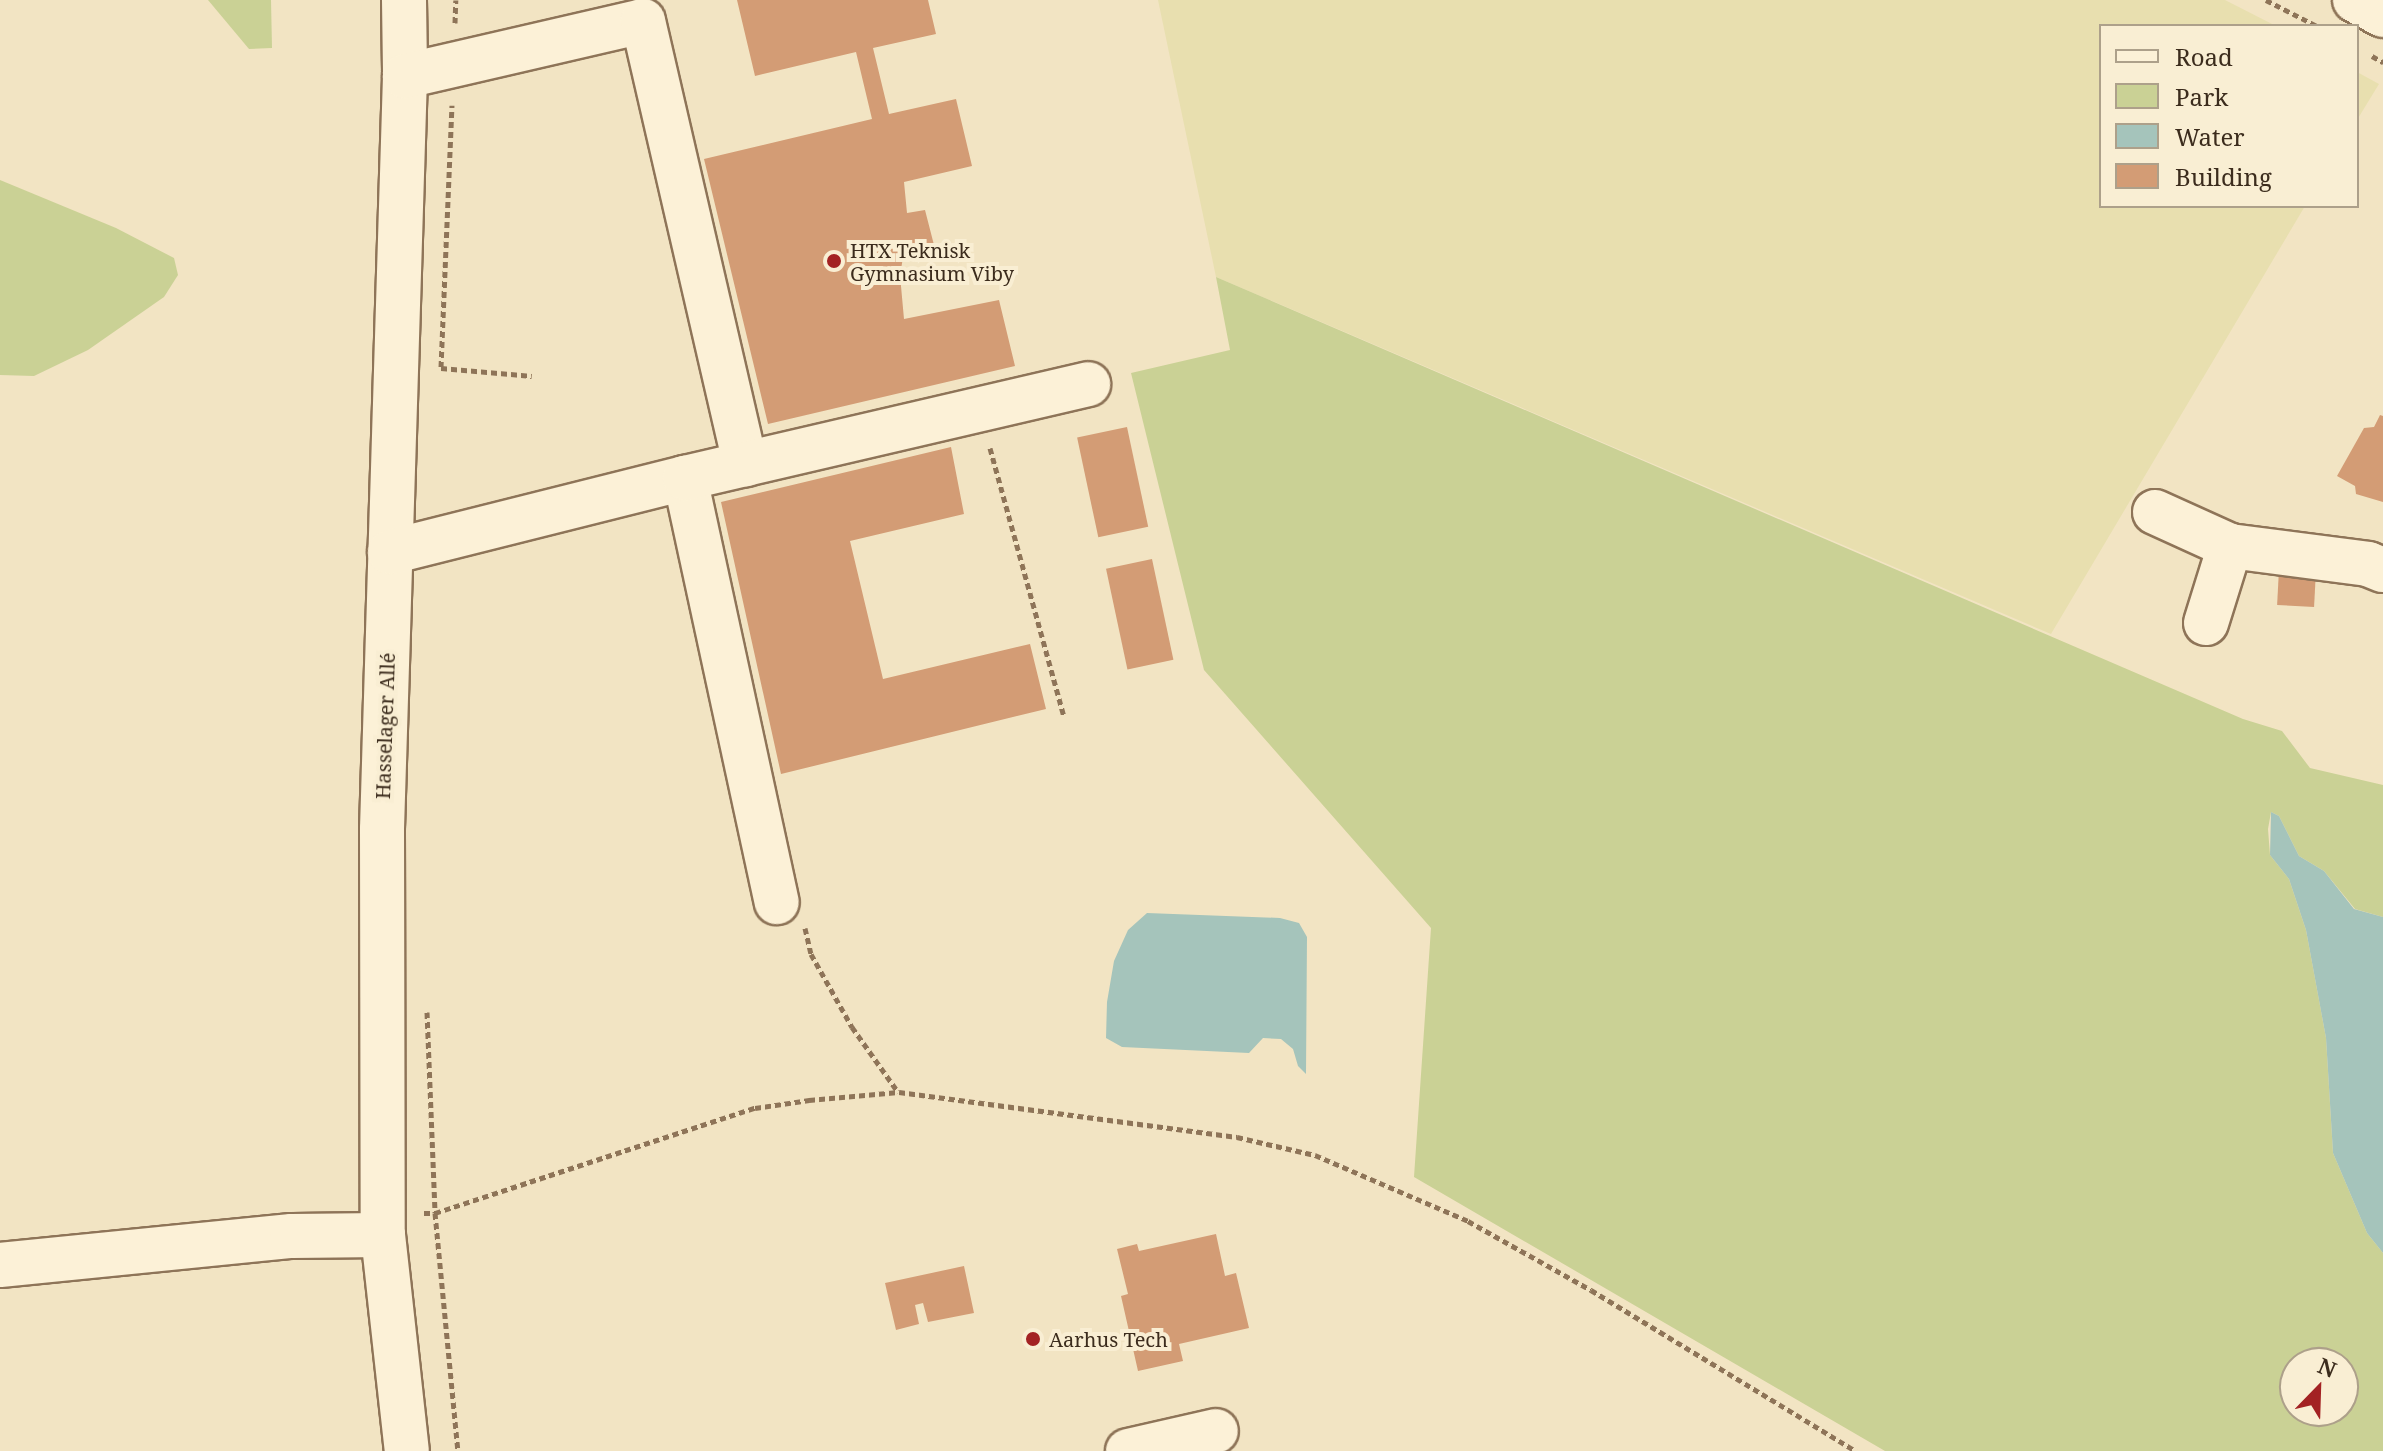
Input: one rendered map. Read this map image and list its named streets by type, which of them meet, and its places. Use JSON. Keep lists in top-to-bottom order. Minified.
{"streets":{"street":["Hasselager Allé"]},"places":["HTX Teknisk Gymnasium Viby","Aarhus Tech"],"legend":["Road","Park","Water","Building"],"north":"top right"}
